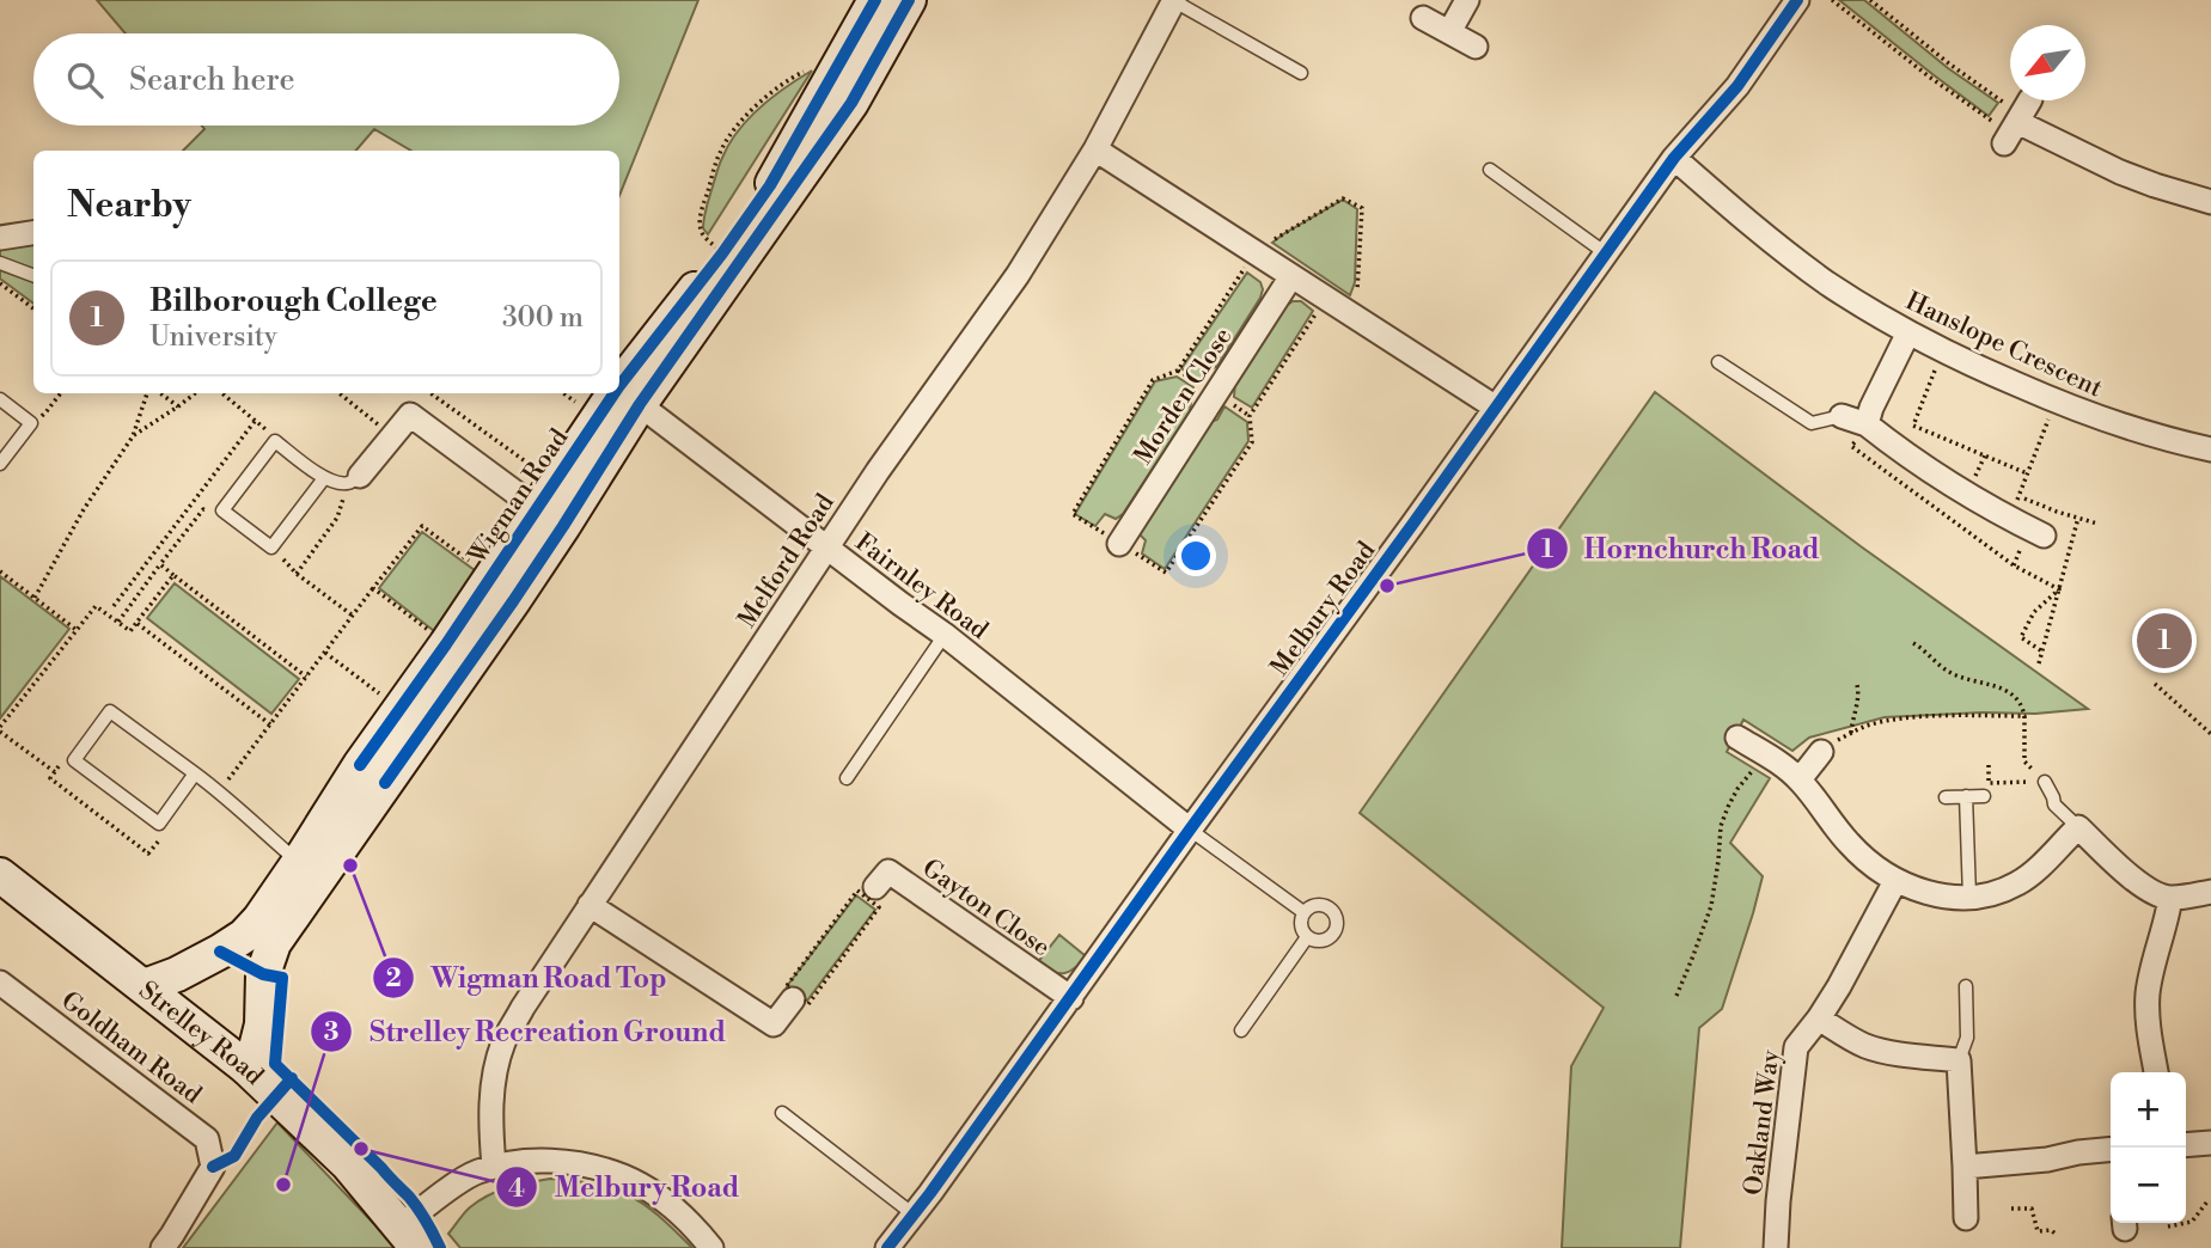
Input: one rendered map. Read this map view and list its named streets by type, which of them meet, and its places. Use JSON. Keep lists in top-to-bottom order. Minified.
{"streets":{"street":["Hanslope Crescent","Morden Close","Wigman Road","Melford Road","Fairnley Road","Melbury Road","Gayton Close","Strelley Road","Goldham Road","Oakland Way"]},"crossings":[["Hanslope Crescent","Melbury Road"],["Wigman Road","Fairnley Road"],["Wigman Road","Strelley Road"],["Melford Road","Fairnley Road"],["Fairnley Road","Melbury Road"],["Melbury Road","Gayton Close"]],"places":["Hornchurch Road","Wigman Road Top","Melbury Road","Strelley Recreation Ground"],"north":"bottom left","page":{"search":"Search here","heading":"Nearby","list":[{"mark":"1","name":"Bilborough College","note":"University","value":"300 m"}],"pins":"1","map_buttons":["+","−"]}}
